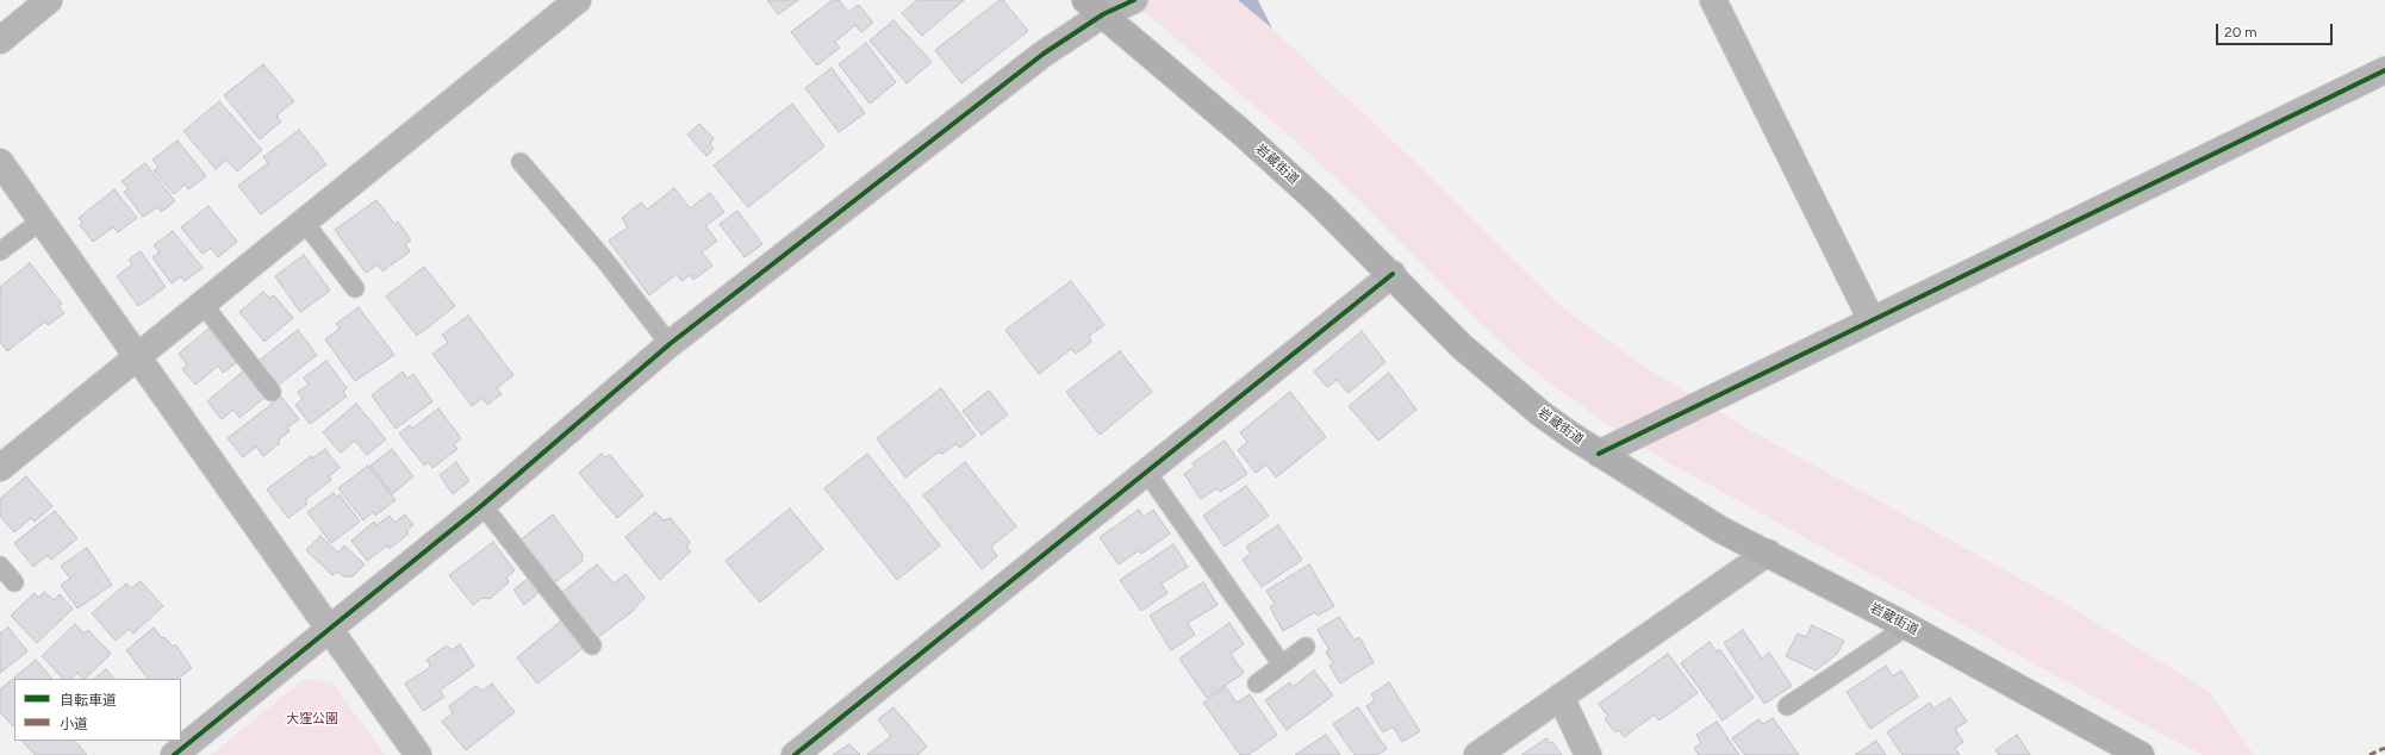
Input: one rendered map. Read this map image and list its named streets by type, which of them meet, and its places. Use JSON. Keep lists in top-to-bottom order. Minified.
{"streets":{"main road":["岩蔵街道"]},"parks":["大窪公園"],"legend":["自転車道","小道"],"scale_bar":"20 m"}
